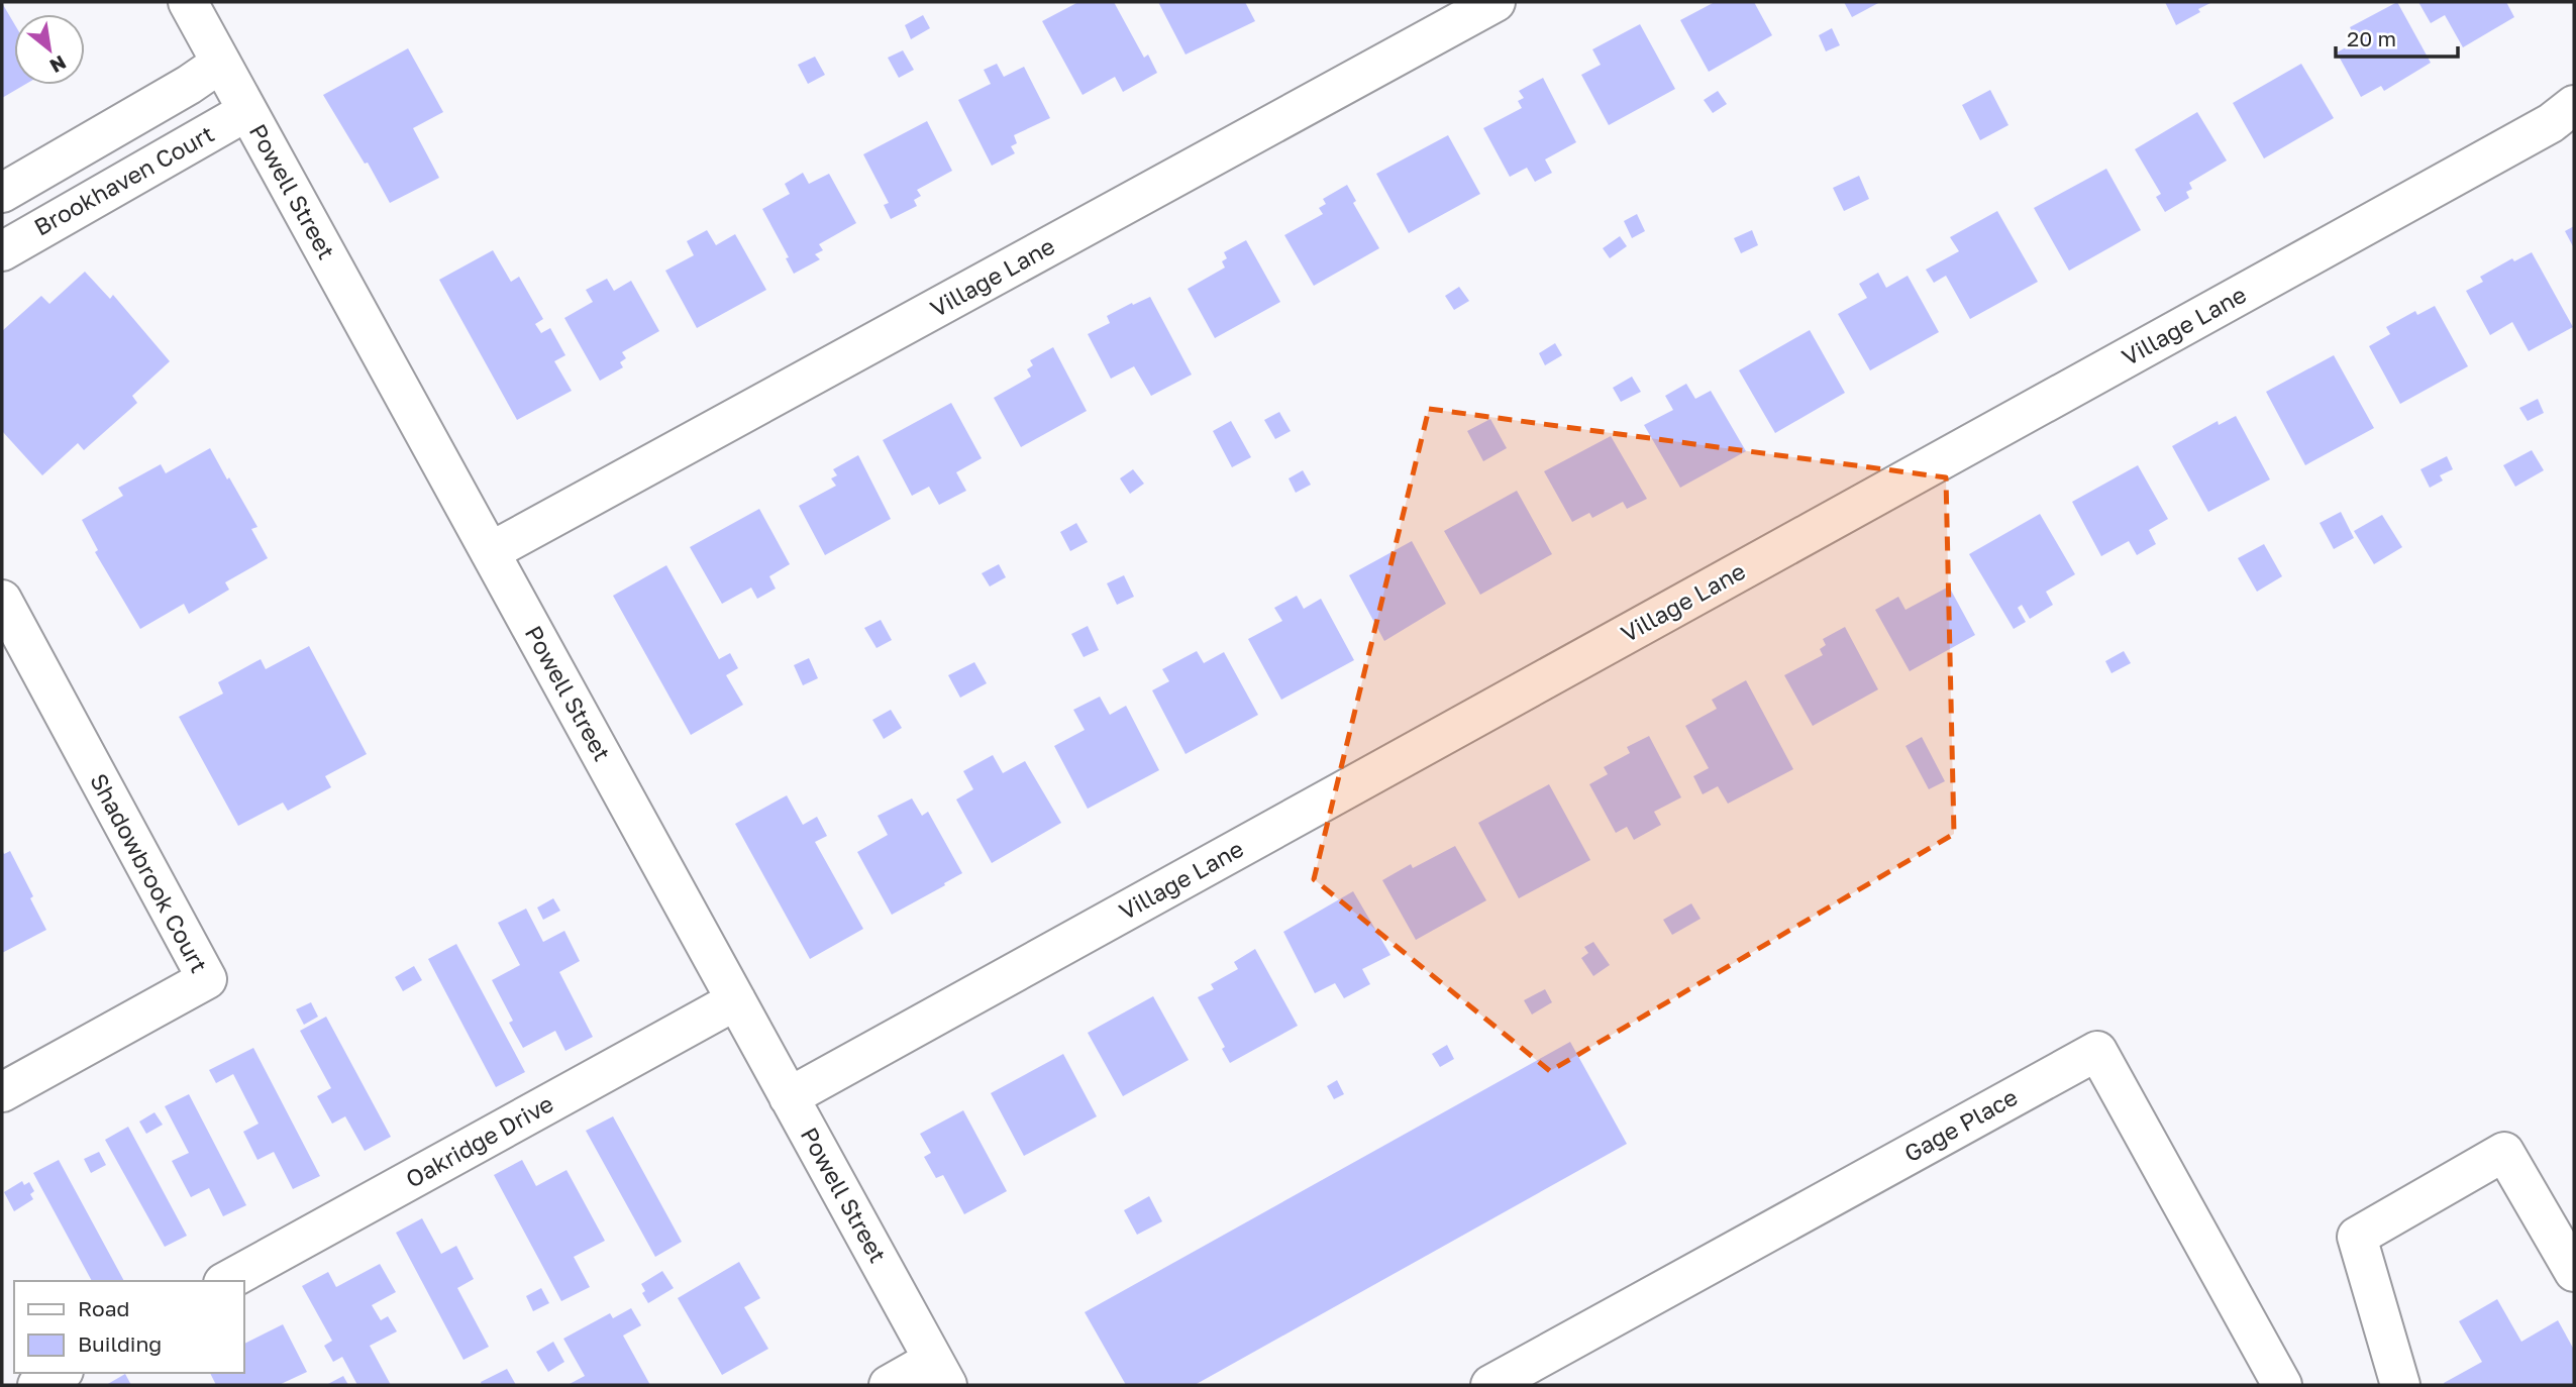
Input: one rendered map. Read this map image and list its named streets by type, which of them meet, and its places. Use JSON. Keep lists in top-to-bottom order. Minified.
{"streets":{"street":["Brookhaven Court","Powell Street","Village Lane","Shadowbrook Court","Gage Place","Oakridge Drive"]},"crossings":[["Brookhaven Court","Powell Street"],["Powell Street","Village Lane"],["Powell Street","Oakridge Drive"]],"legend":["Road","Building"],"scale_bar":"20 m","north":"bottom right"}
